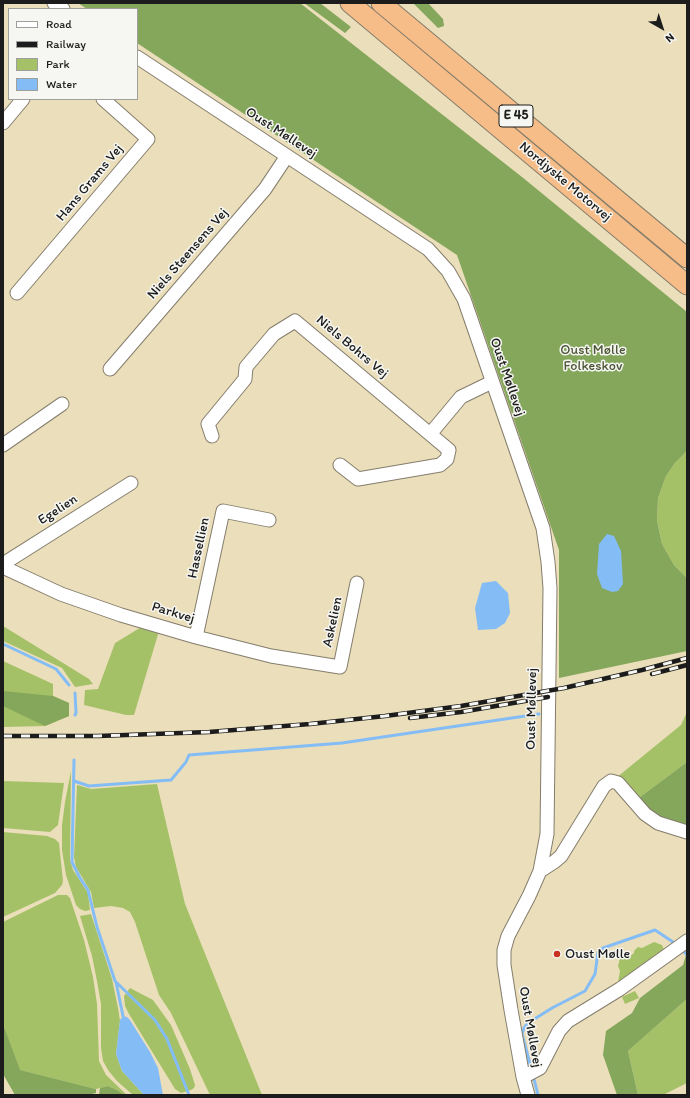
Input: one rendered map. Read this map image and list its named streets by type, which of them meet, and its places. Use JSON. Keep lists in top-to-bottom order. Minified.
{"streets":{"highway":["E 45","Nordjyske Motorvej"],"street":["Oust Møllevej","Hans Grams Vej","Niels Steensens Vej","Niels Bohrs Vej","Egelien","Hassellien","Parkvej","Askelien"]},"crossings":[["Oust Møllevej","Niels Steensens Vej"],["Egelien","Parkvej"],["Hassellien","Parkvej"],["Parkvej","Askelien"]],"parks":["Oust Mølle Folkeskov"],"places":["Oust Mølle"],"legend":["Road","Railway","Park","Water"],"north":"bottom right"}
